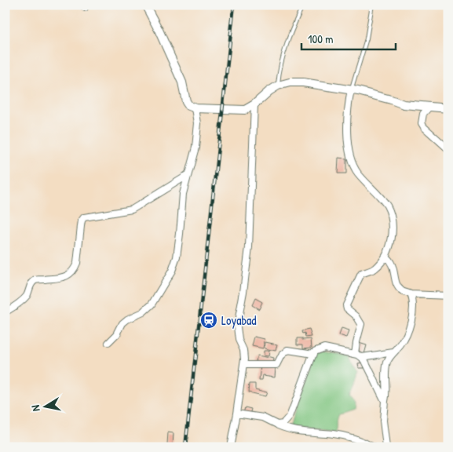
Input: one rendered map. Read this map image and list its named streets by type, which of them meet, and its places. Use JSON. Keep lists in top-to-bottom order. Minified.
{"places":{"station":["Loyabad"]},"scale_bar":"100 m","north":"left"}
